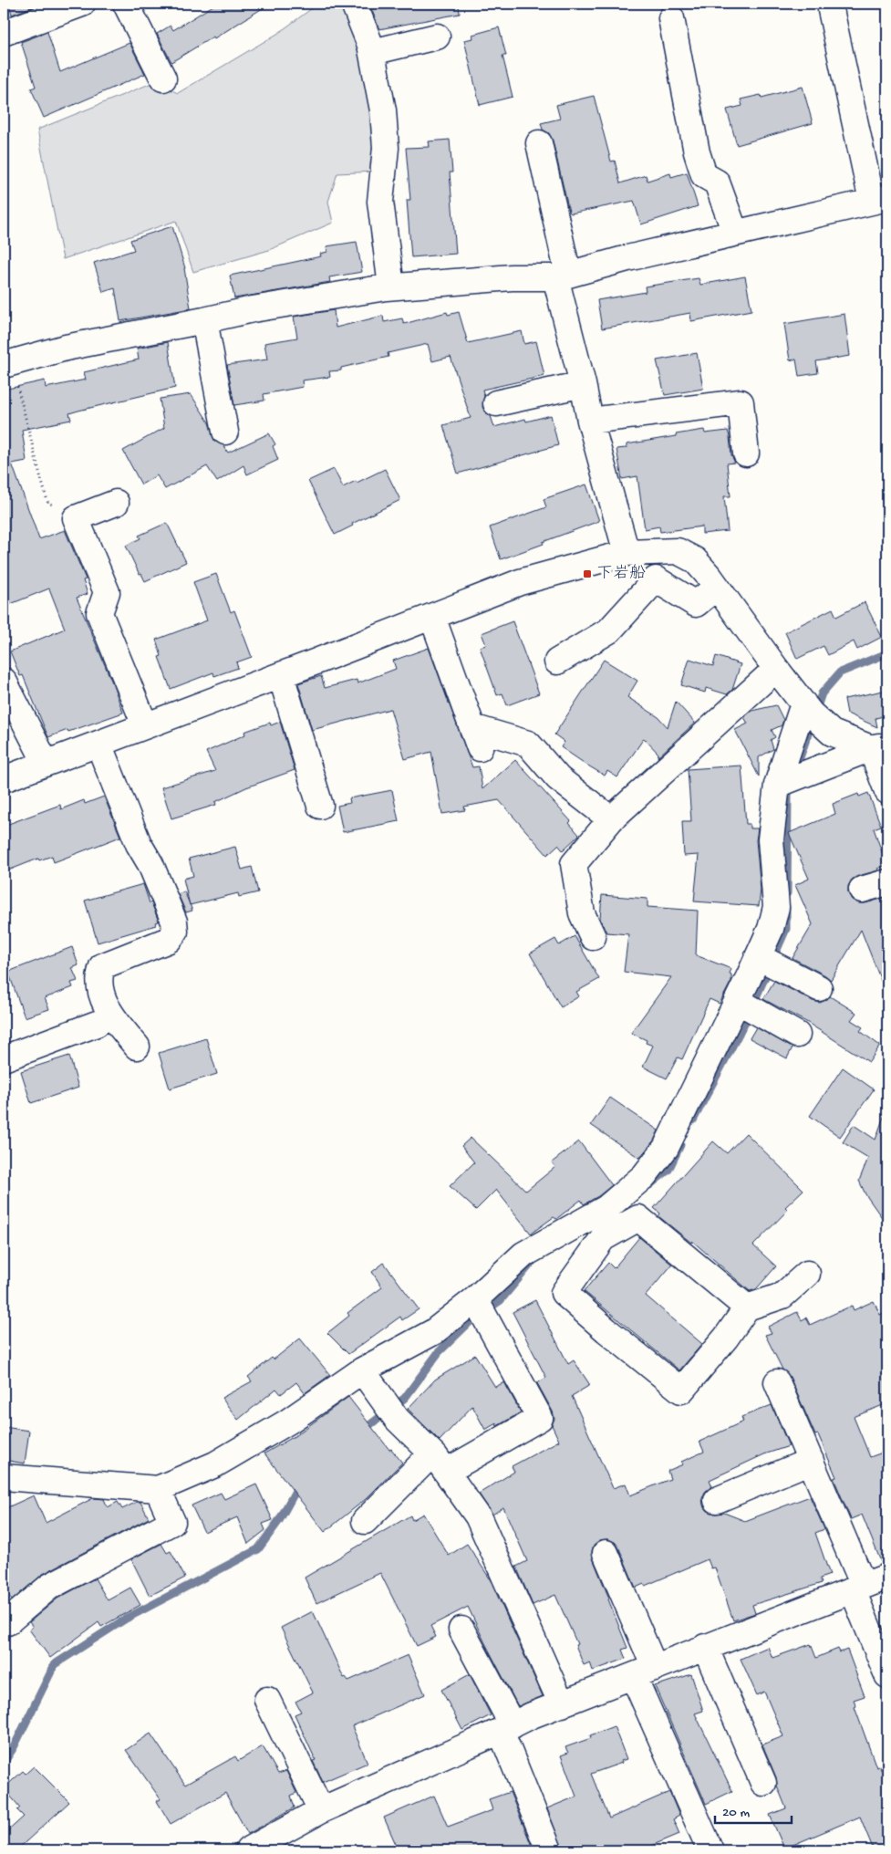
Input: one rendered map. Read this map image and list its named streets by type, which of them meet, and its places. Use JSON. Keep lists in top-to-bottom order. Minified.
{"places":{"transit":["下岩船"]},"scale_bar":"20 m"}
